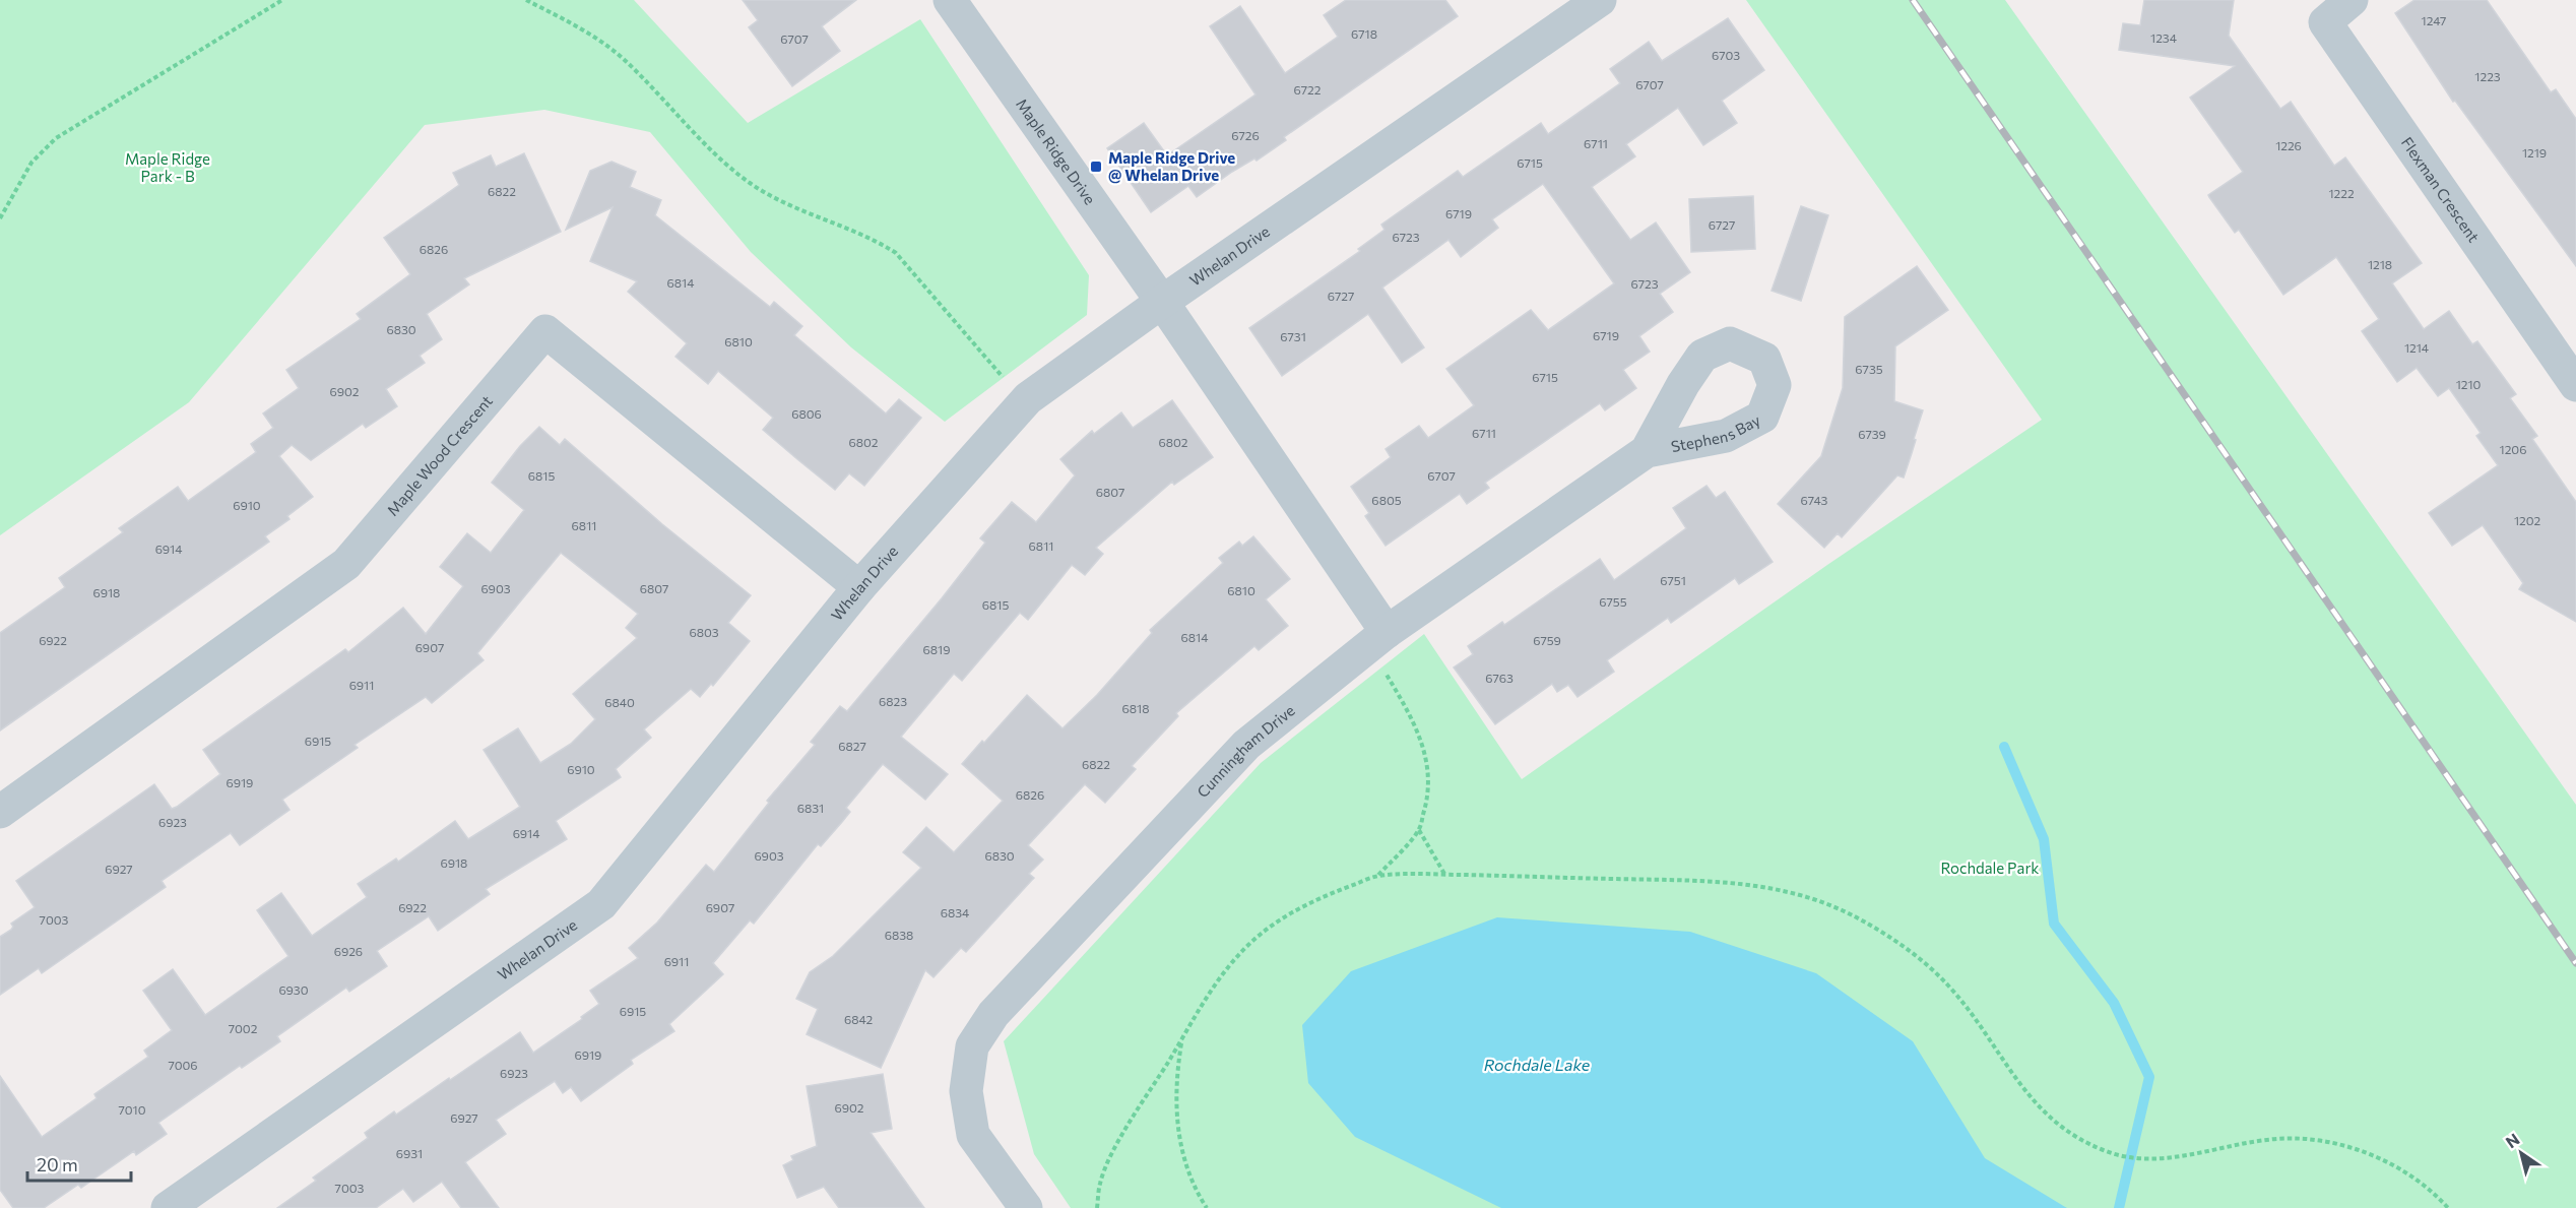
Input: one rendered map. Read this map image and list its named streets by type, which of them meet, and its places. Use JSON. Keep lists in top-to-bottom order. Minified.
{"streets":{"street":["Maple Ridge Drive","Flexman Crescent","Whelan Drive","Maple Wood Crescent","Cunningham Drive"]},"crossings":[["Maple Ridge Drive","Whelan Drive"],["Whelan Drive","Maple Wood Crescent"]],"water":["Rochdale Lake"],"parks":["Maple Ridge Park - B","Rochdale Park"],"places":{"transit":["Maple Ridge Drive @ Whelan Drive"]},"house_numbers":["1247","6718","1234","6707","6703","1223","6707","6722","6726","6711","1226","1219","6715","6822","1222","6719","6727","6723","6826","1218","6814","6723","6727","6830","6719","6731","6810","1214","6735","6715","1210","6902","6806","6711","6739","6802","6802","1206","6815","6707","6807","6805","6743","6910","1202","6811","6811","6914","6751","6903","6807","6810","6918","6755","6815","6803","6814","6922","6759","6907","6819","6763","6911","6823","6840","6818","6915","6827","6822","6910","6919","6826","6831","6923","6914","6903","6830","6918","6927","6922","6907","6834","7003","6838","6926","6911","6930","6915","6842","7002","6919","7006","6923","6902","7010","6927","6931","7003"],"scale_bar":"20 m","north":"top left"}
